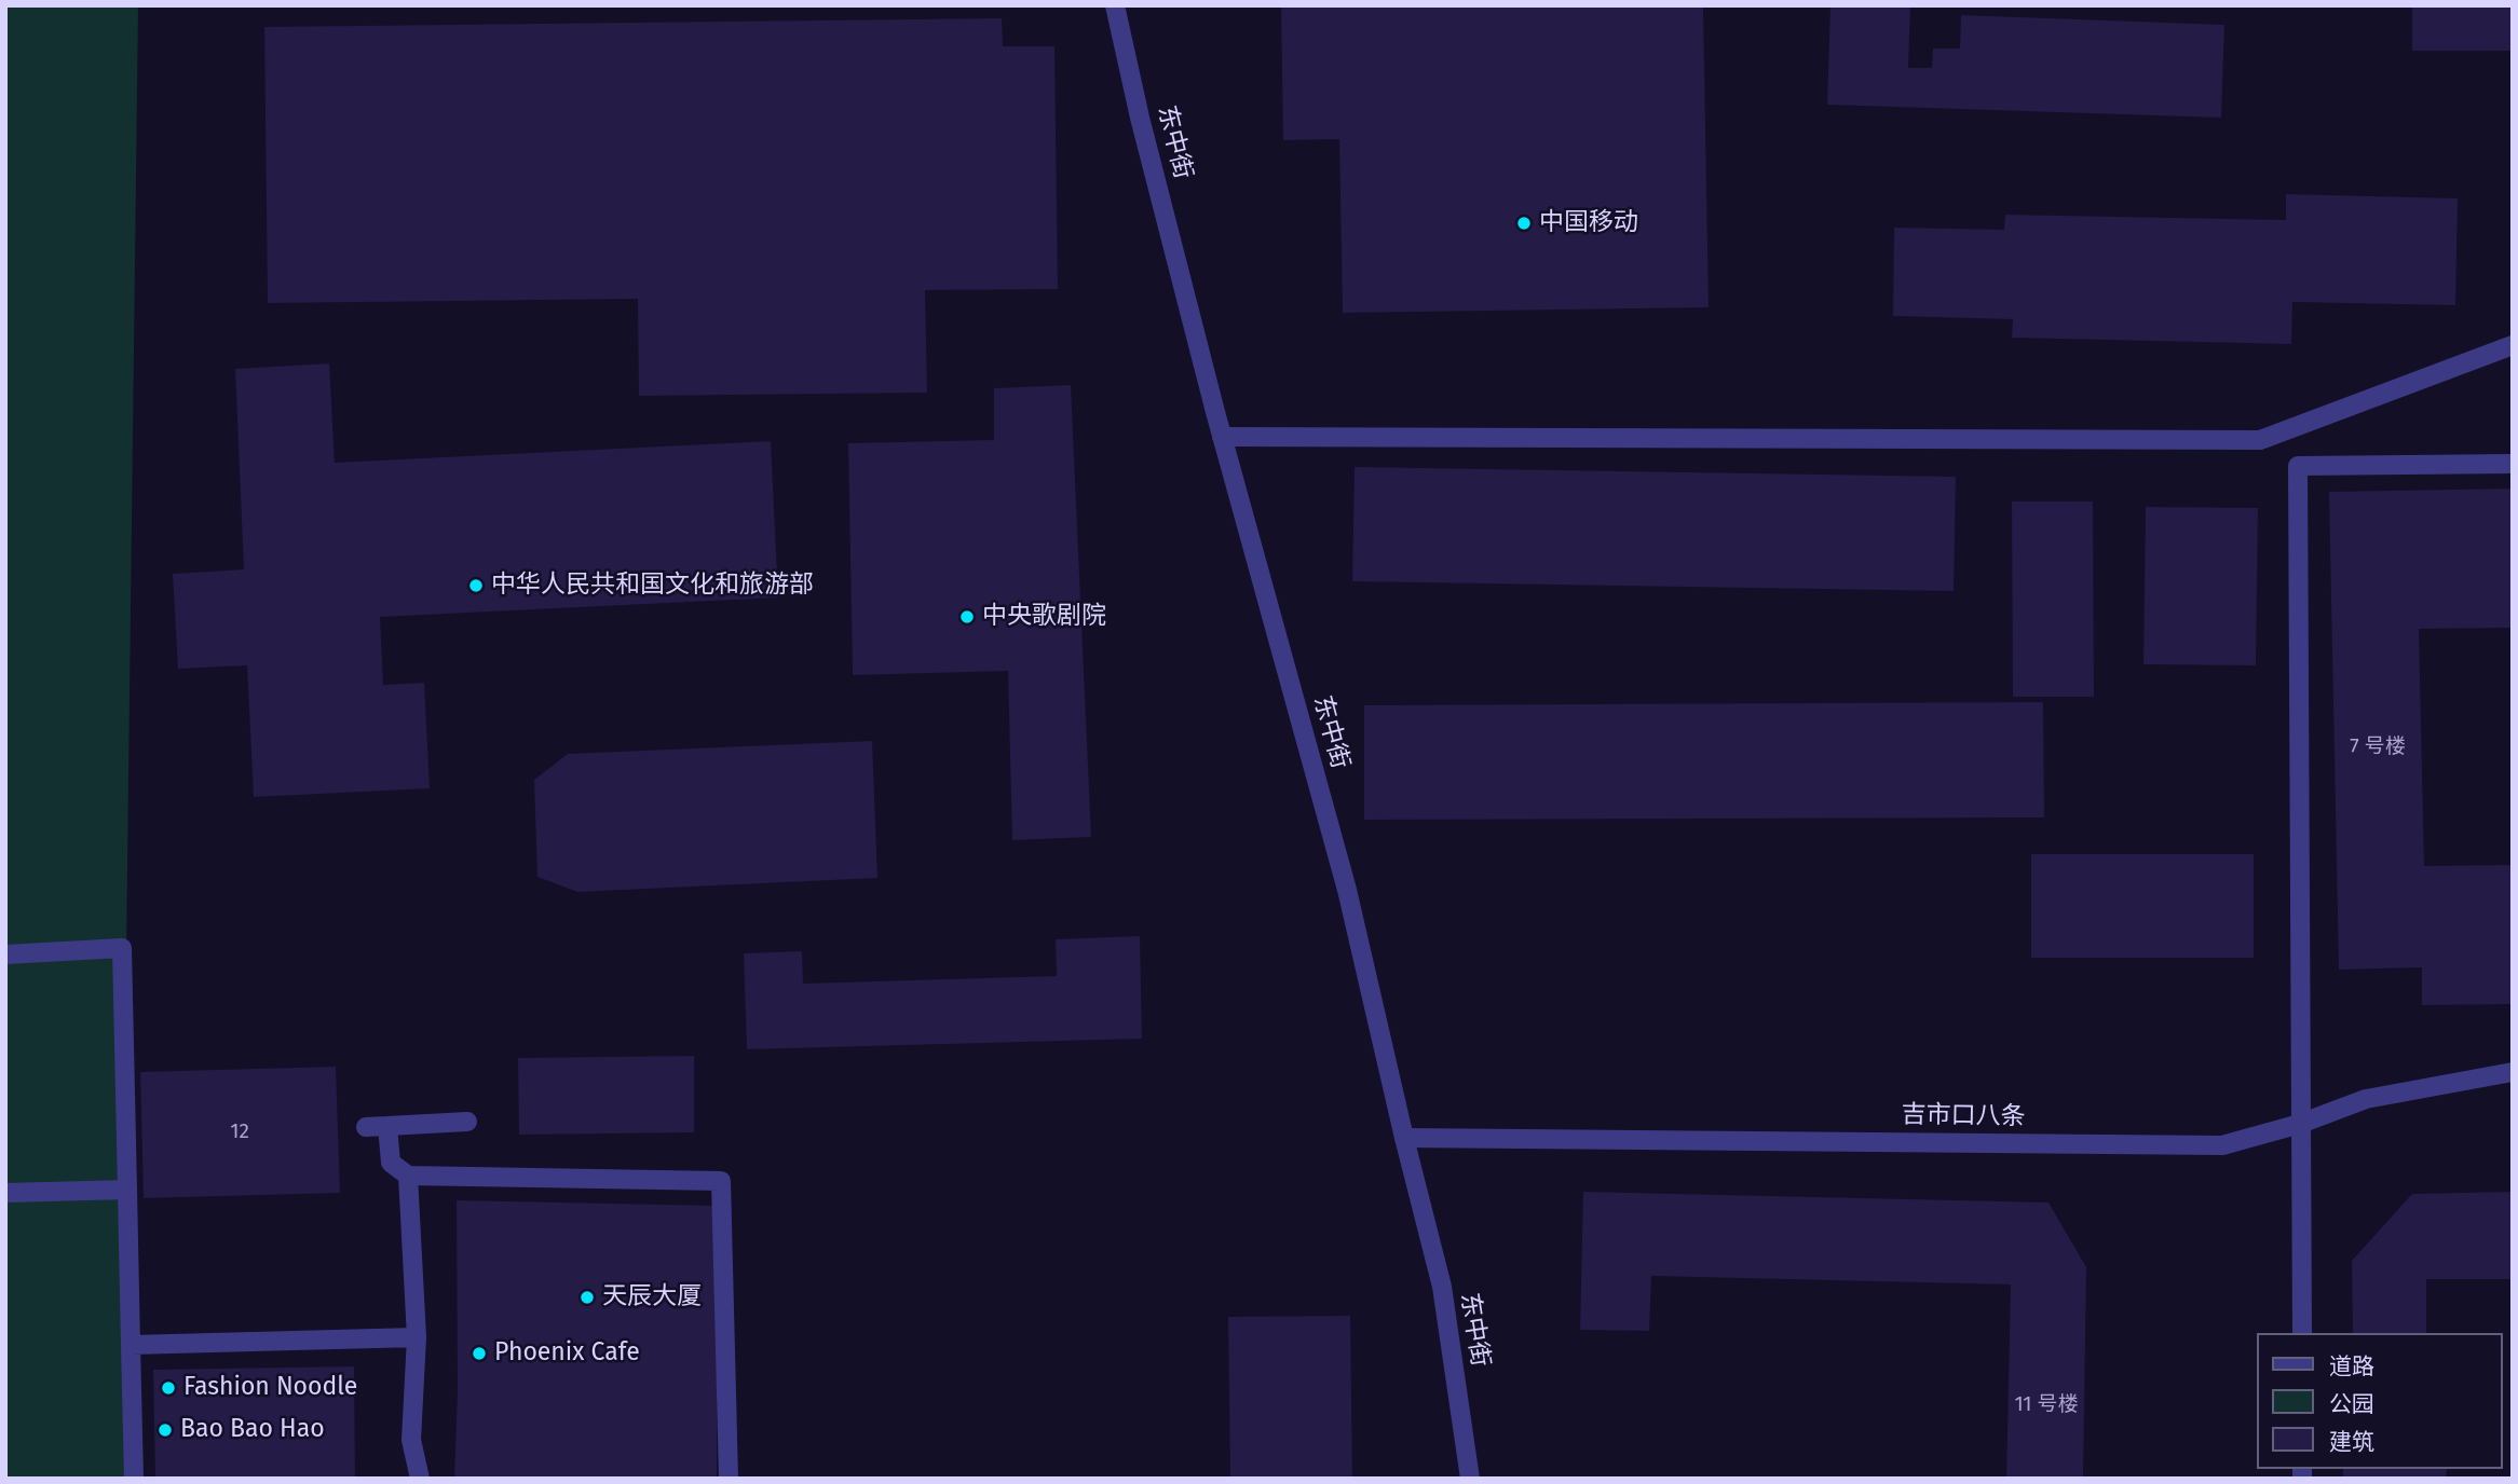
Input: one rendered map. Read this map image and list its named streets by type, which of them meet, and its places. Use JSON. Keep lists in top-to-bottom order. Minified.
{"streets":{"street":["东中街","吉市口八条"]},"crossings":[["东中街","吉市口八条"]],"places":["中国移动","中华人民共和国文化和旅游部","中央歌剧院","天辰大厦","Phoenix Cafe","Fashion Noodle","Bao Bao Hao"],"house_numbers":["7 号楼","12","11 号楼"],"legend":["道路","公园","建筑"]}
